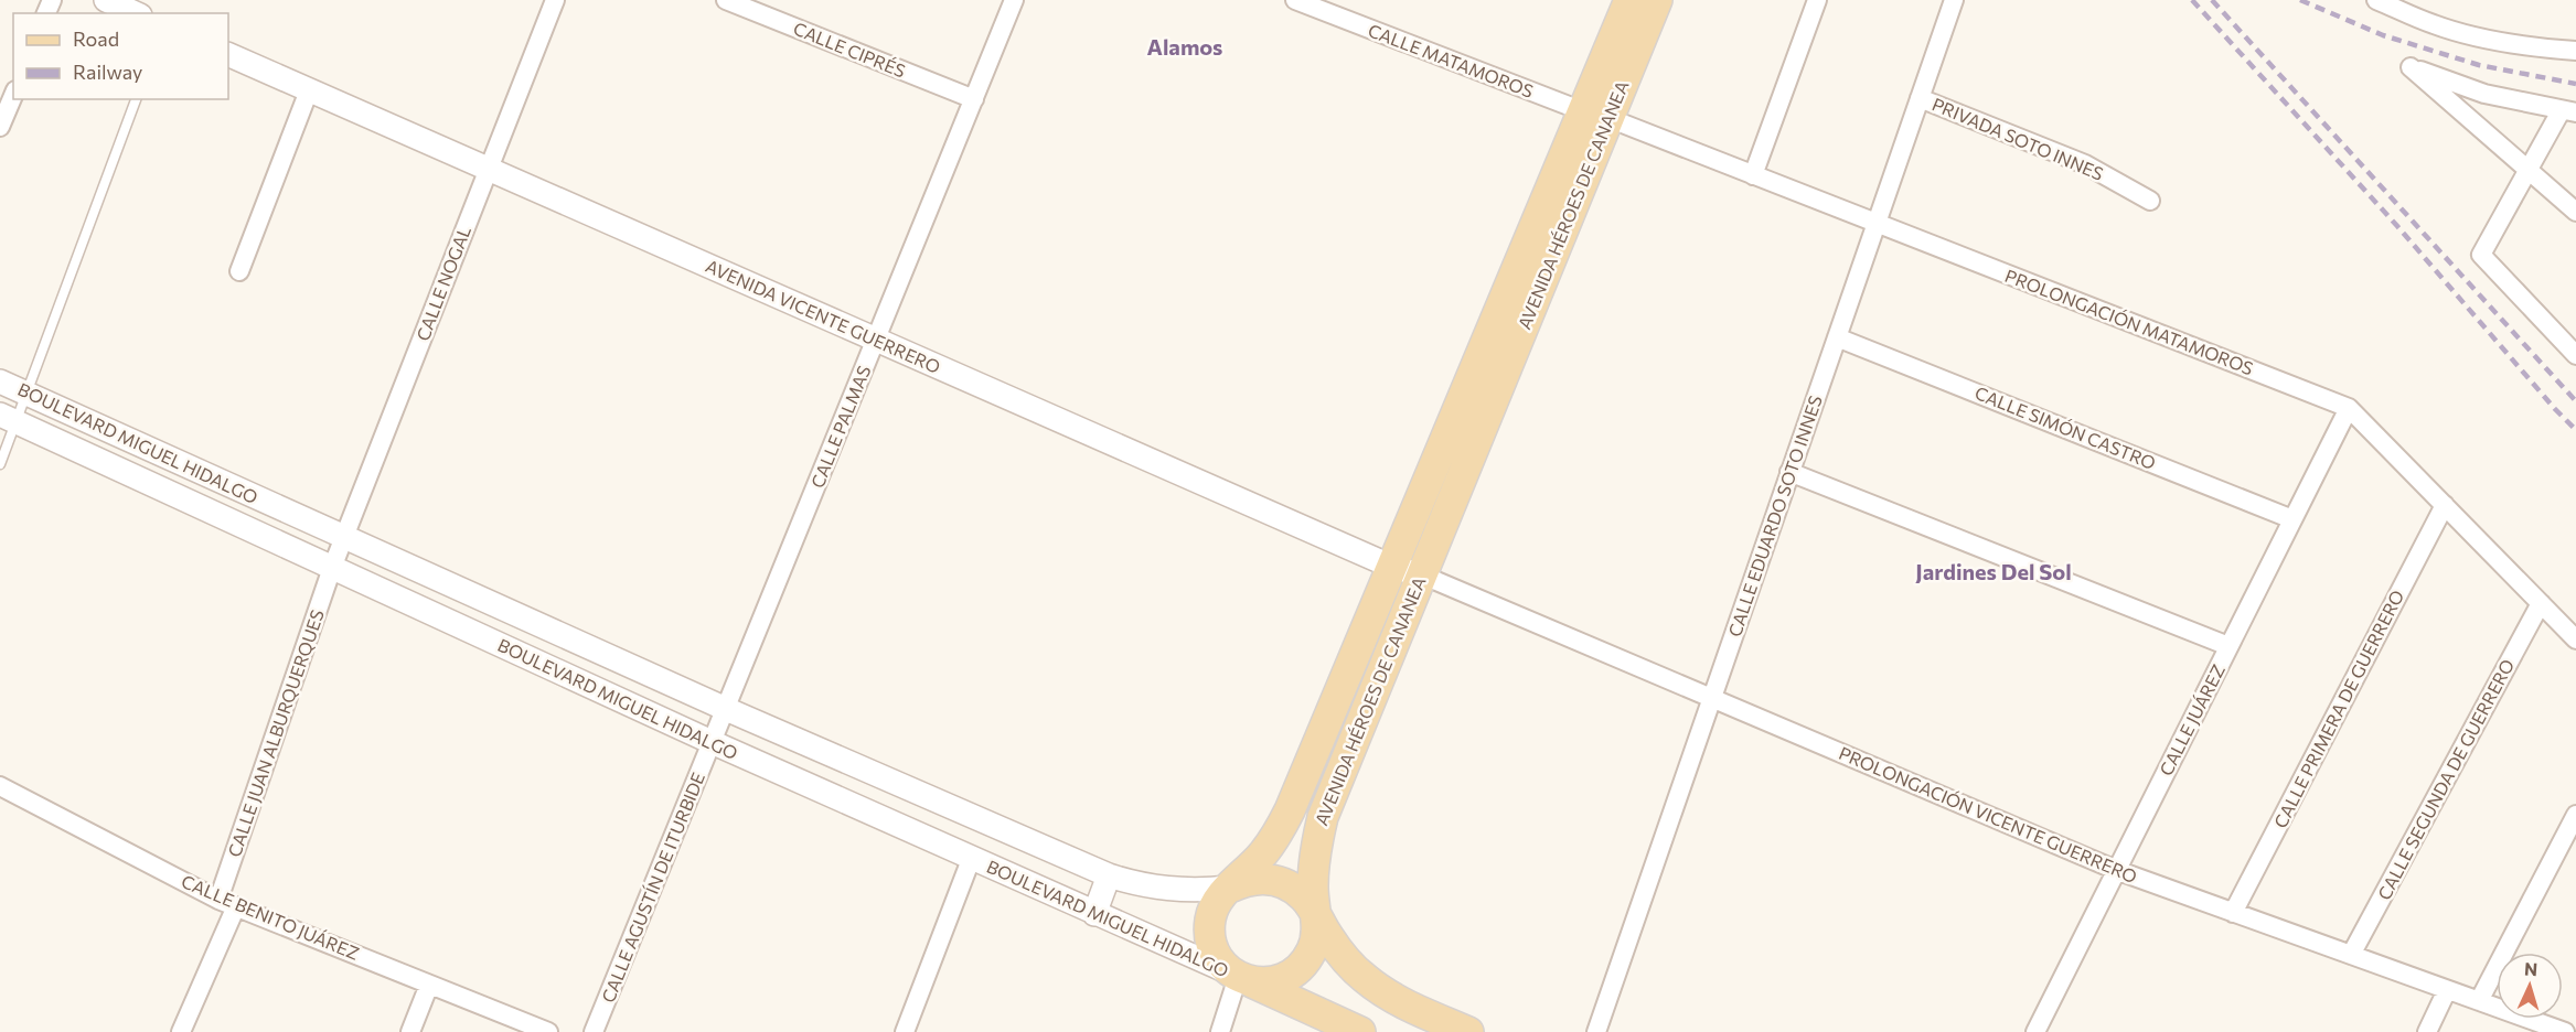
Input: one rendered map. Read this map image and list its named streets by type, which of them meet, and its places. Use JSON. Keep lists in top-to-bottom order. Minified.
{"streets":{"main road":["AVENIDA HÉROES DE CANANEA"],"street":["CALLE CIPRÉS","CALLE MATAMOROS","PRIVADA SOTO INNES","CALLE NOGAL","AVENIDA VICENTE GUERRERO","PROLONGACIÓN MATAMOROS","CALLE PALMAS","CALLE SIMÓN CASTRO","BOULEVARD MIGUEL HIDALGO","CALLE EDUARDO SOTO INNES","CALLE PRIMERA DE GUERRERO","CALLE JUÁREZ","CALLE JUAN ALBURQUERQUES","CALLE SEGUNDA DE GUERRERO","PROLONGACIÓN VICENTE GUERRERO","CALLE AGUSTÍN DE ITURBIDE","CALLE BENITO JUÁREZ"]},"crossings":[["CALLE CIPRÉS","CALLE PALMAS"],["CALLE MATAMOROS","AVENIDA HÉROES DE CANANEA"],["CALLE MATAMOROS","PROLONGACIÓN MATAMOROS"],["PRIVADA SOTO INNES","CALLE EDUARDO SOTO INNES"],["AVENIDA HÉROES DE CANANEA","AVENIDA VICENTE GUERRERO"],["AVENIDA HÉROES DE CANANEA","PROLONGACIÓN MATAMOROS"],["AVENIDA HÉROES DE CANANEA","BOULEVARD MIGUEL HIDALGO"],["AVENIDA HÉROES DE CANANEA","PROLONGACIÓN VICENTE GUERRERO"],["CALLE NOGAL","AVENIDA VICENTE GUERRERO"],["CALLE NOGAL","BOULEVARD MIGUEL HIDALGO"],["CALLE NOGAL","CALLE JUAN ALBURQUERQUES"],["AVENIDA VICENTE GUERRERO","CALLE PALMAS"],["AVENIDA VICENTE GUERRERO","PROLONGACIÓN VICENTE GUERRERO"],["PROLONGACIÓN MATAMOROS","CALLE EDUARDO SOTO INNES"],["PROLONGACIÓN MATAMOROS","CALLE PRIMERA DE GUERRERO"],["PROLONGACIÓN MATAMOROS","CALLE JUÁREZ"],["PROLONGACIÓN MATAMOROS","CALLE SEGUNDA DE GUERRERO"],["CALLE PALMAS","BOULEVARD MIGUEL HIDALGO"],["CALLE PALMAS","CALLE AGUSTÍN DE ITURBIDE"],["CALLE SIMÓN CASTRO","CALLE EDUARDO SOTO INNES"],["CALLE SIMÓN CASTRO","CALLE JUÁREZ"],["BOULEVARD MIGUEL HIDALGO","CALLE JUAN ALBURQUERQUES"],["BOULEVARD MIGUEL HIDALGO","CALLE AGUSTÍN DE ITURBIDE"],["CALLE EDUARDO SOTO INNES","PROLONGACIÓN VICENTE GUERRERO"],["CALLE PRIMERA DE GUERRERO","PROLONGACIÓN VICENTE GUERRERO"],["CALLE JUÁREZ","PROLONGACIÓN VICENTE GUERRERO"],["CALLE JUAN ALBURQUERQUES","CALLE BENITO JUÁREZ"],["CALLE SEGUNDA DE GUERRERO","PROLONGACIÓN VICENTE GUERRERO"]],"districts":["Alamos","Jardines Del Sol"],"legend":["Road","Railway"],"north":"top"}
